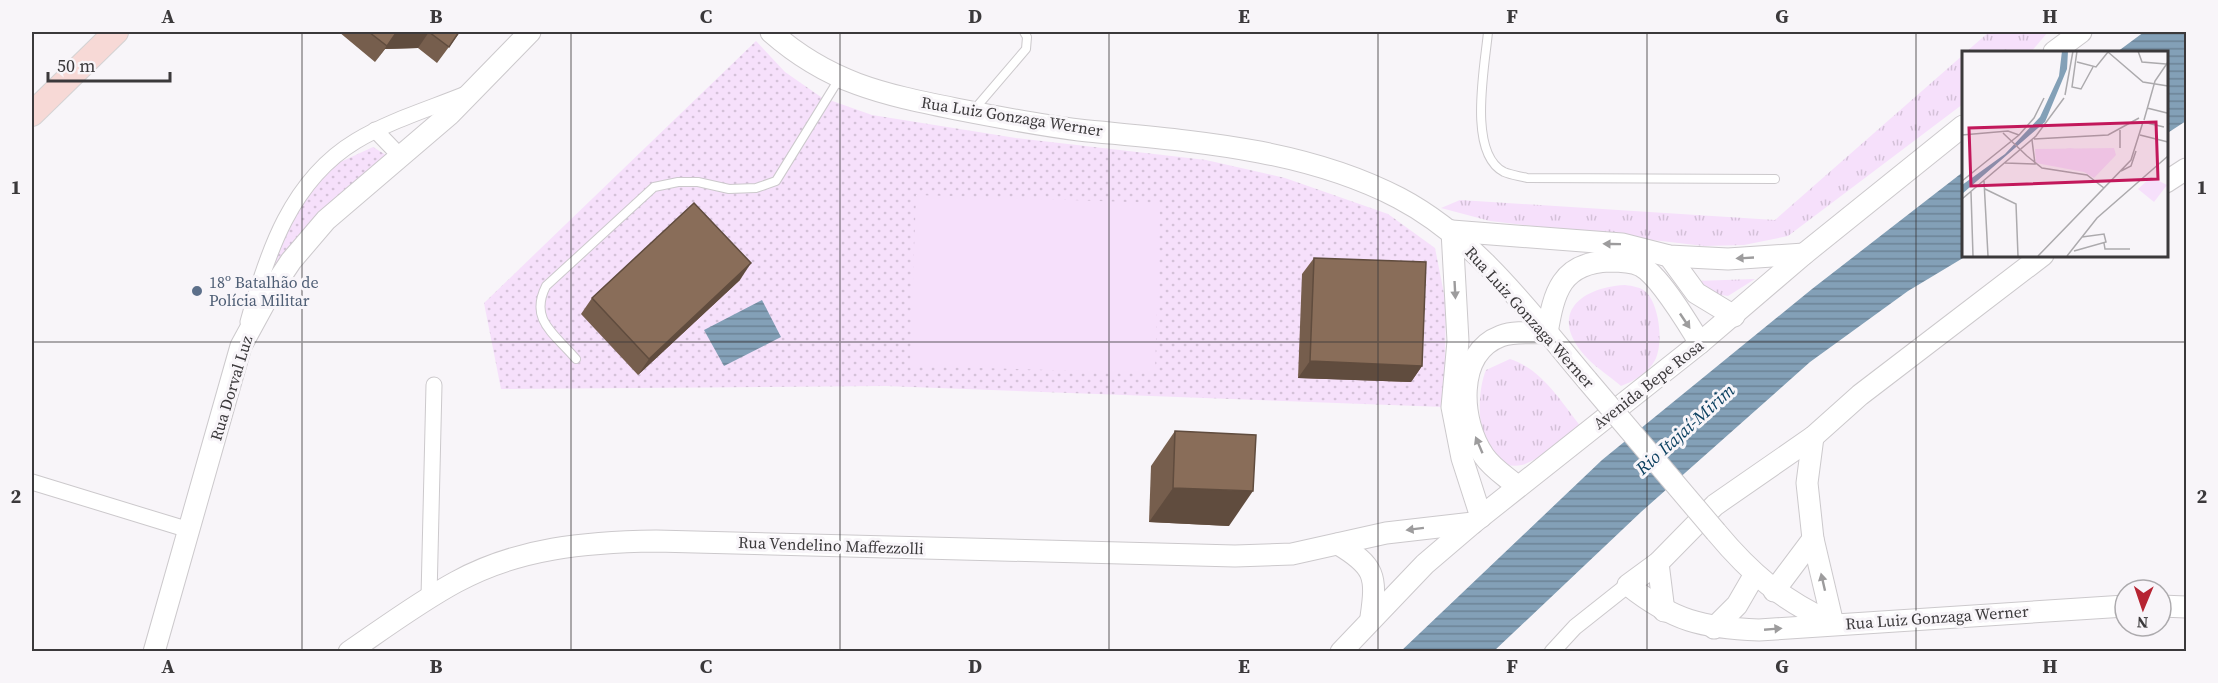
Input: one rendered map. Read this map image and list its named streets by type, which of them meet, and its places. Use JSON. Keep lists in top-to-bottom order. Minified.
{"streets":{"main road":["Rua Luiz Gonzaga Werner","Avenida Bepe Rosa","Rua Dorval Luz","Rua Vendelino Maffezzolli"]},"crossings":[["Avenida Bepe Rosa","Rua Vendelino Maffezzolli"]],"water":["Rio Itajaí-Mirim"],"places":["18º Batalhão de Polícia Militar"],"scale_bar":"50 m","north":"bottom","grid":{"columns":["A","B","C","D","E","F","G","H"],"rows":["1","2"]}}
